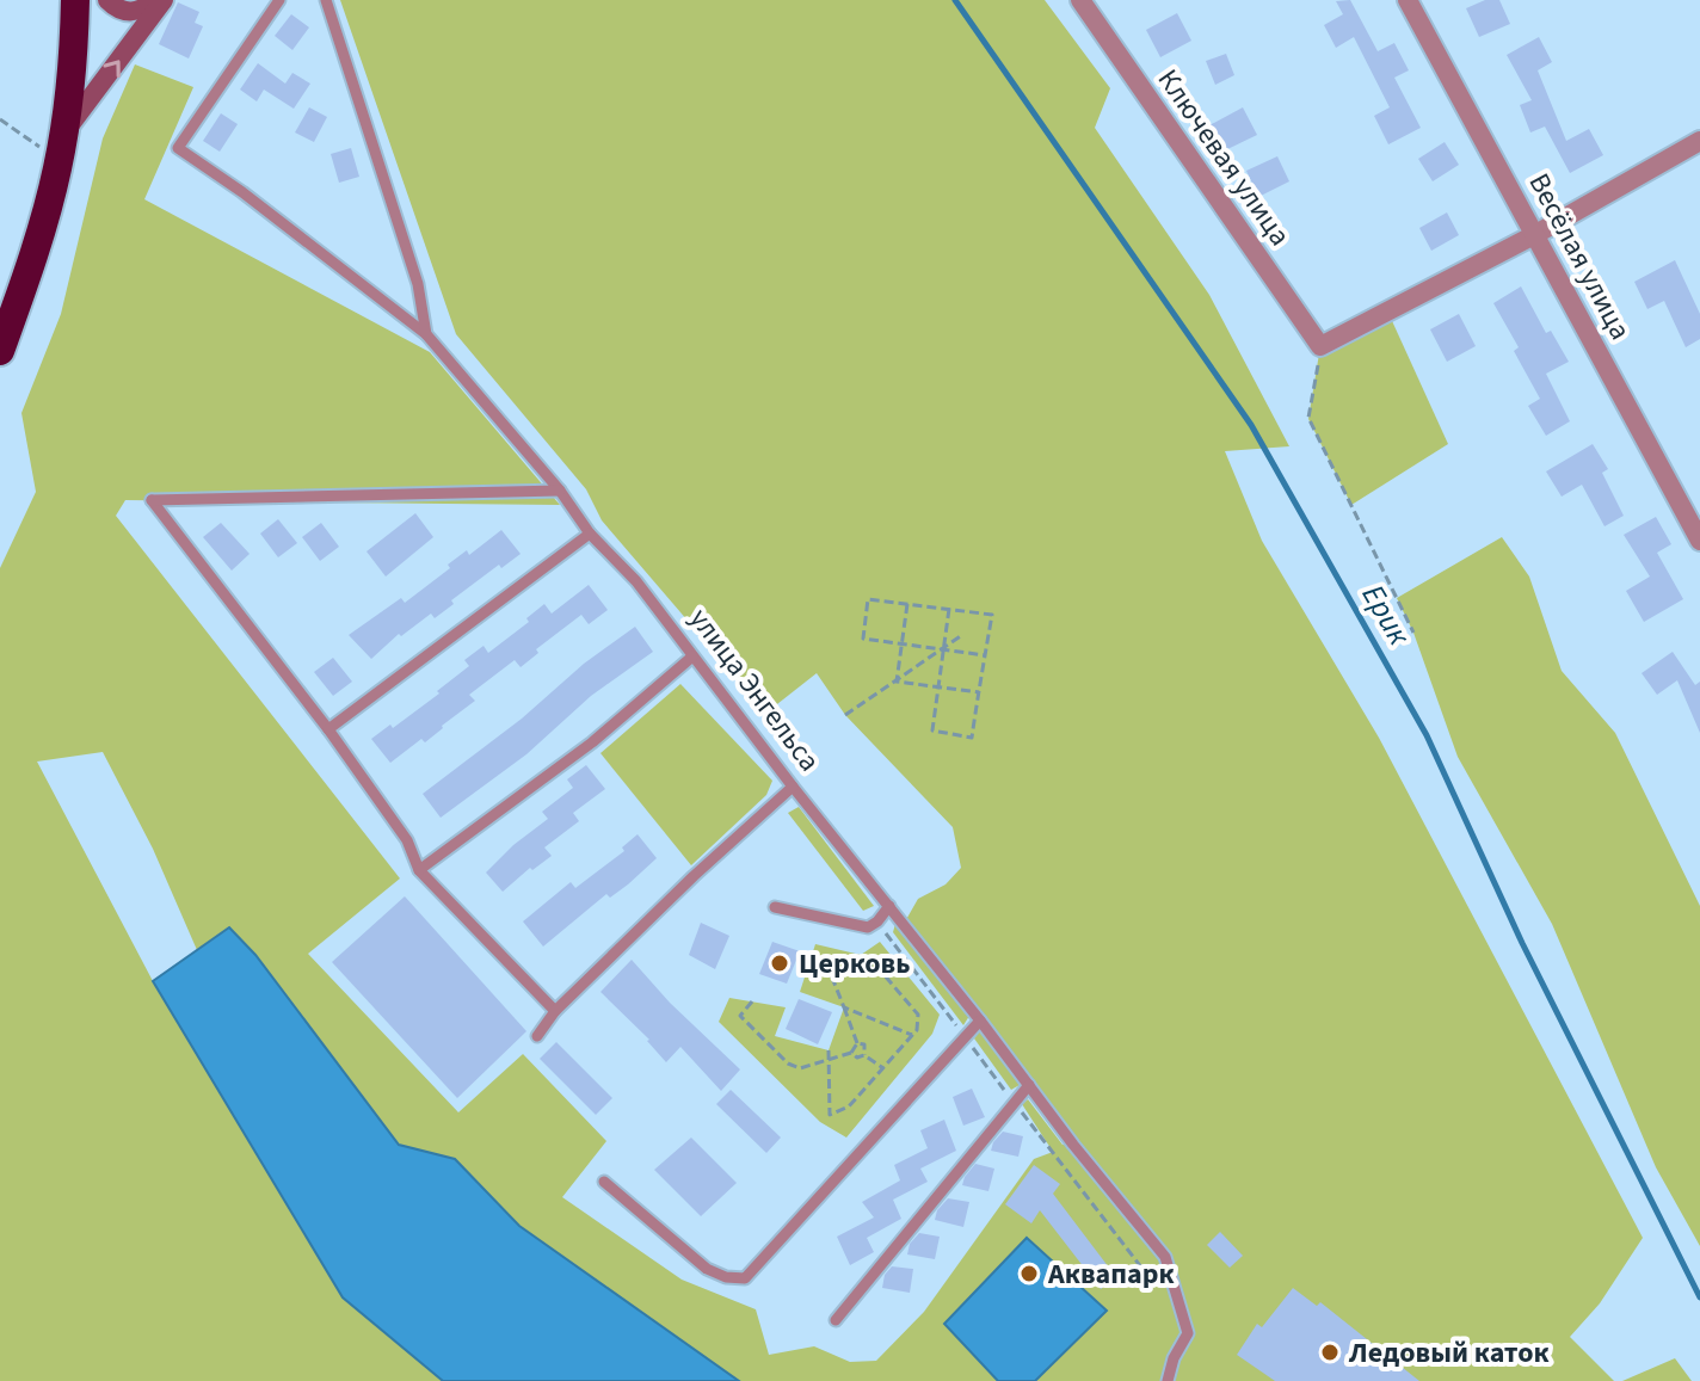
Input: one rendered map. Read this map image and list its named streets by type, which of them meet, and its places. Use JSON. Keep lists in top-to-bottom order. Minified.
{"streets":{"street":["Ключевая улица","Весёлая улица"],"lane":["улица Энгельса"]},"water":["Ерик"],"places":["Церковь","Аквапарк","Ледовый каток"]}
